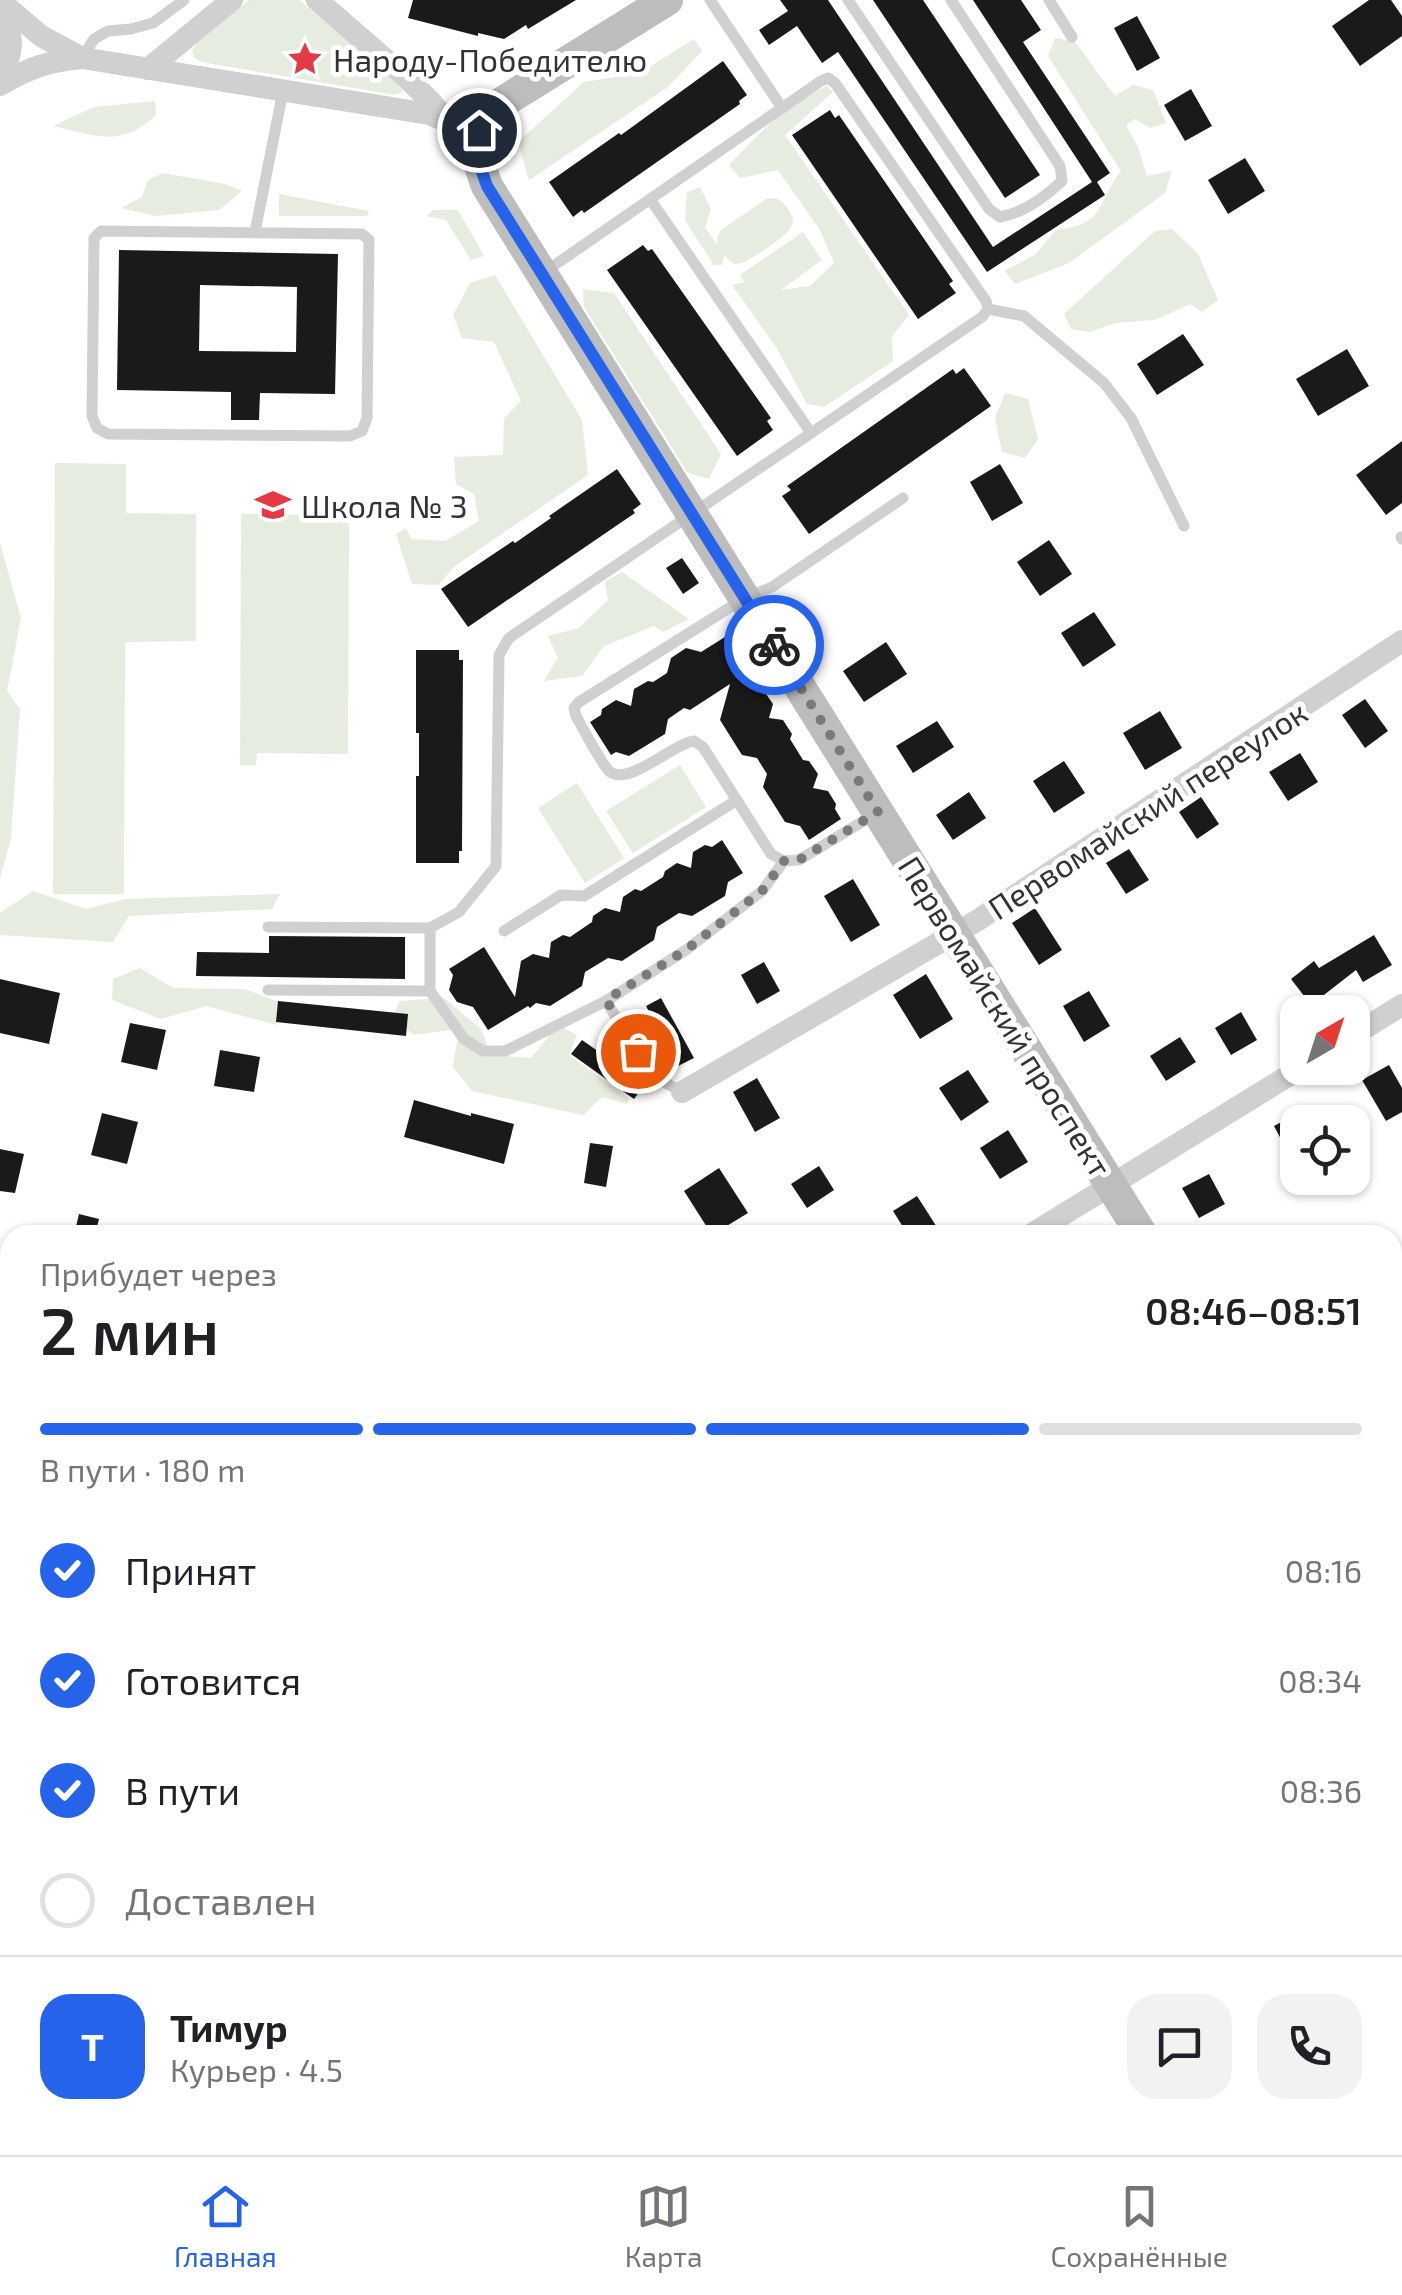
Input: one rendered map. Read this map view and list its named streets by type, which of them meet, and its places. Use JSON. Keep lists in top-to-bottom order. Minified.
{"streets":{"street":["Первомайский переулок","Первомайский проспект"]},"crossings":[["Первомайский переулок","Первомайский проспект"]],"places":{"place":["Народу-Победителю"],"school or university":["Школа № 3"]},"north":"top right","page":{"heading":["2 мин","Прибудет через","08:46–08:51"],"panel":["Тимур","Курьер · 4.5"],"bar":"В пути · 180 m","list":[["Принят","08:16"],["Готовится","08:34"],["В пути","08:36"],"Доставлен"],"round":"Т","tabs":["Главная","Карта","Сохранённые"]}}
